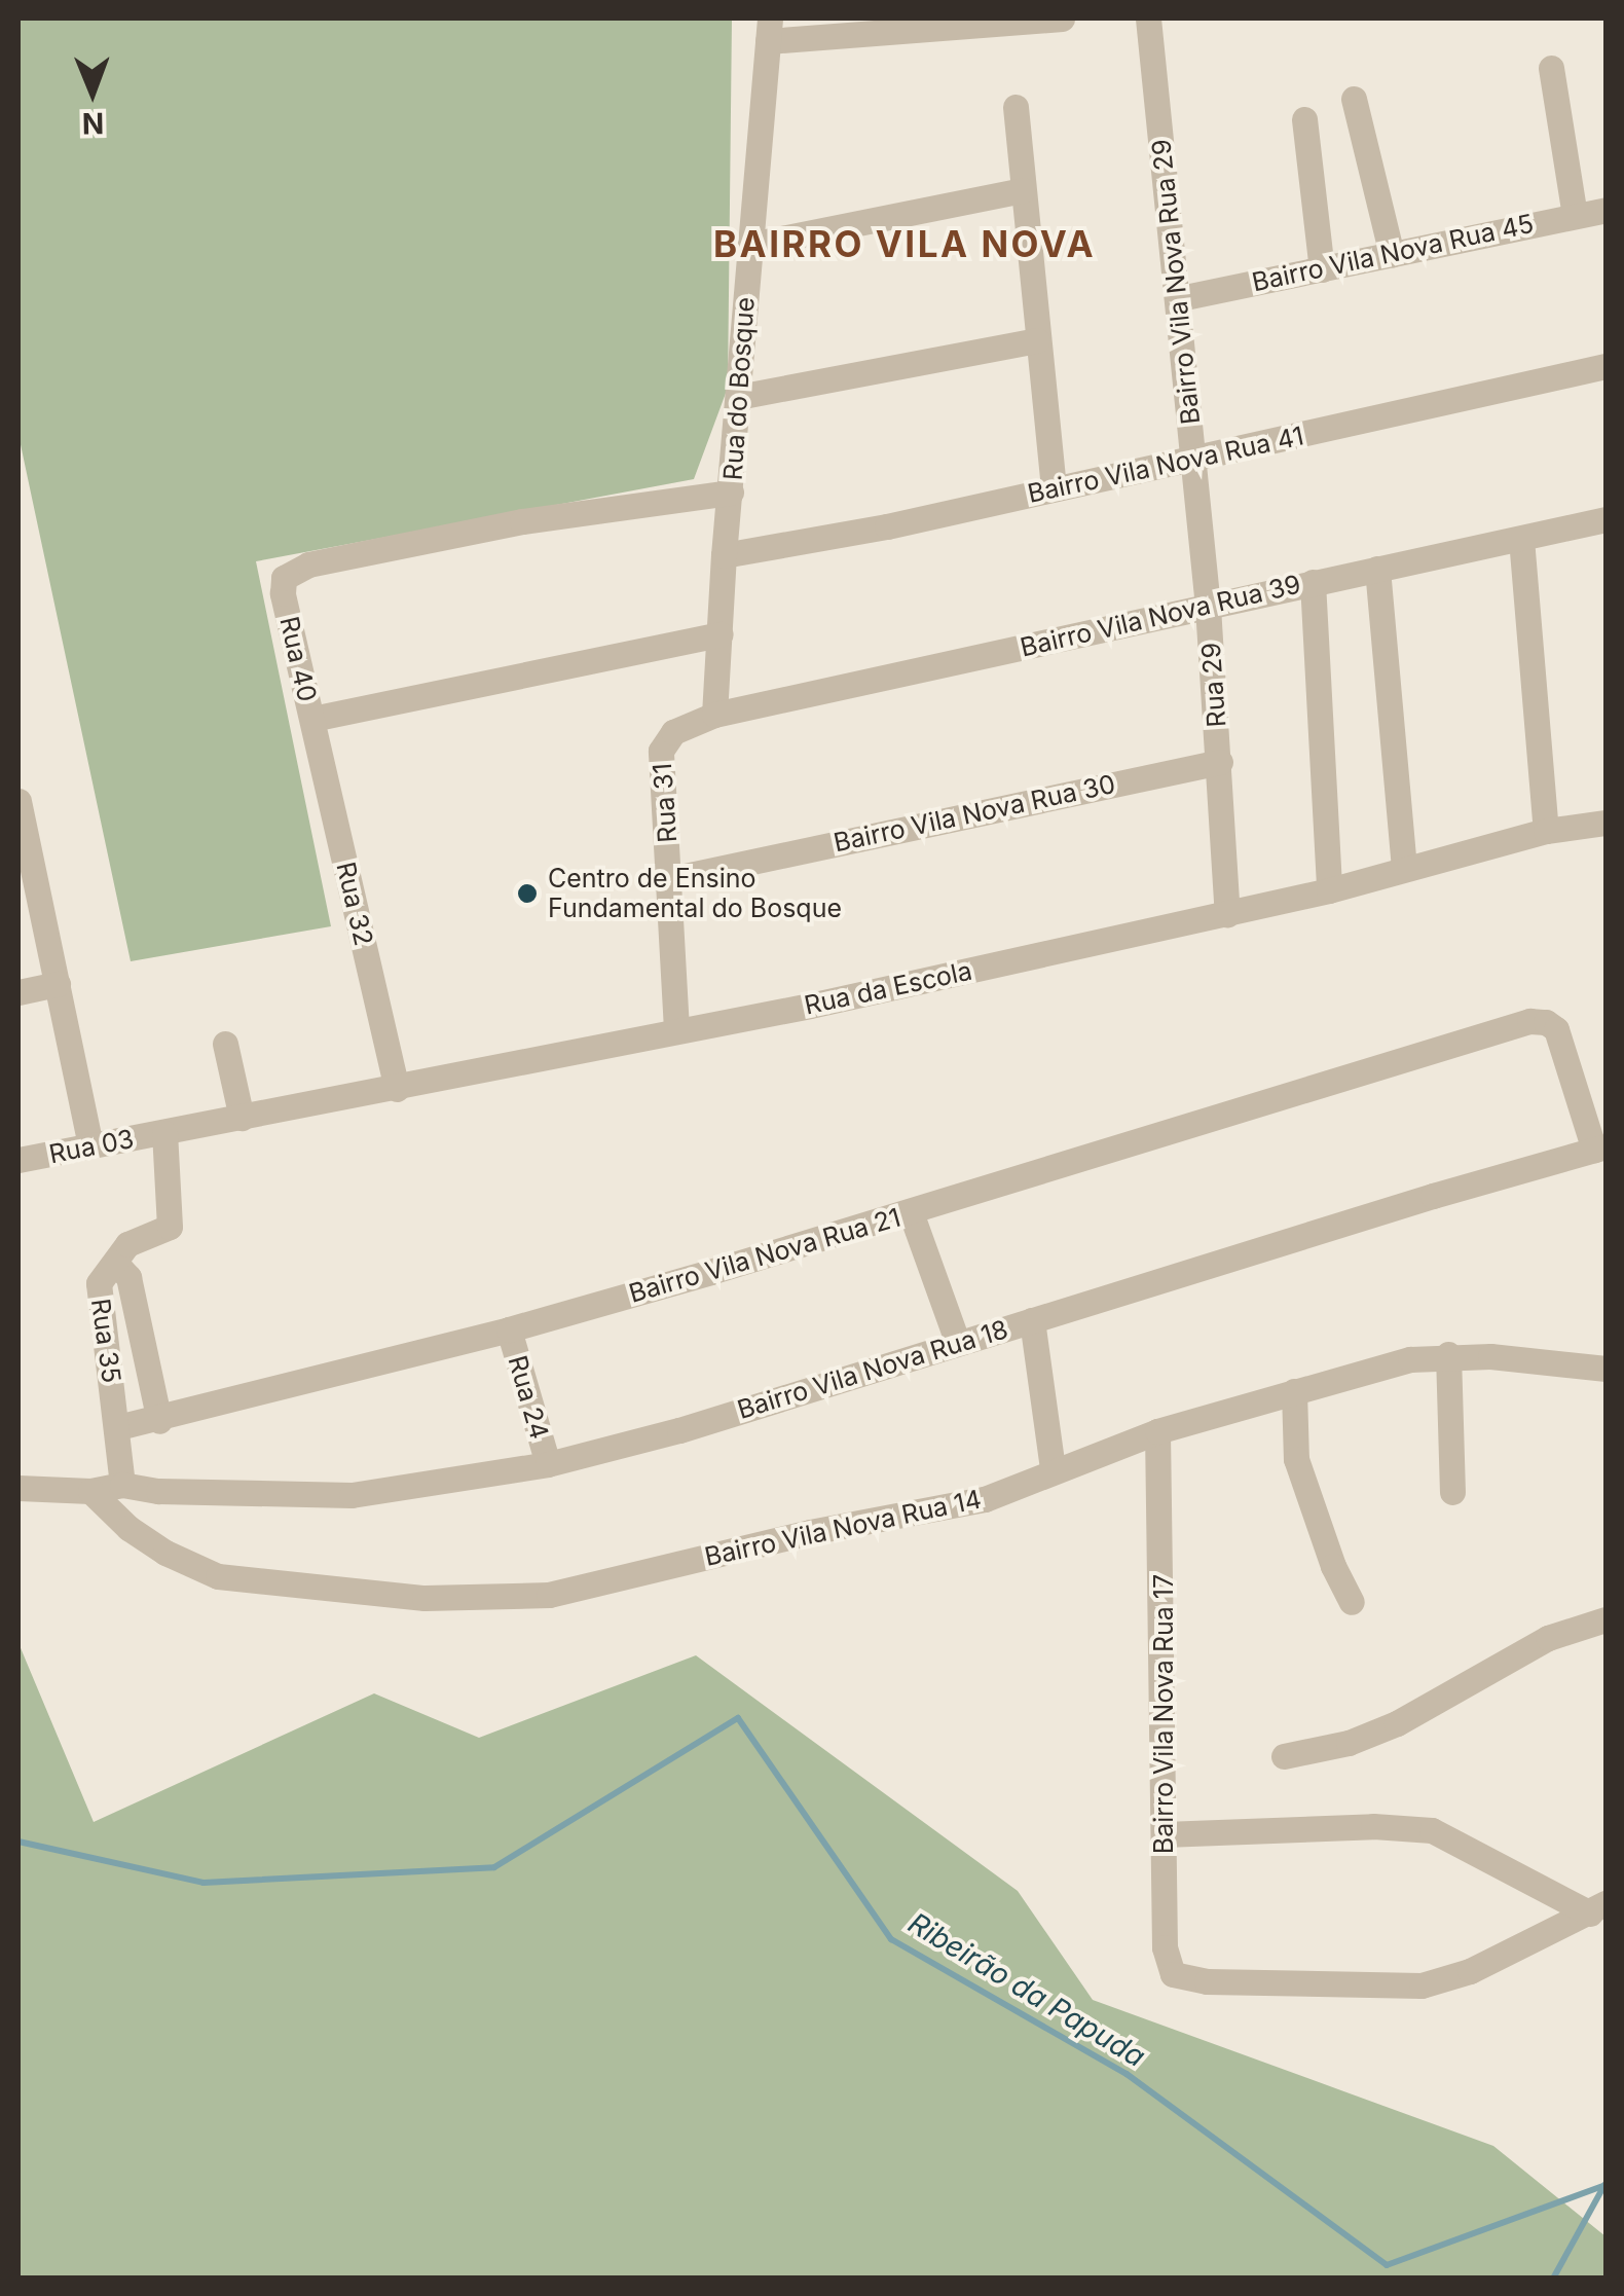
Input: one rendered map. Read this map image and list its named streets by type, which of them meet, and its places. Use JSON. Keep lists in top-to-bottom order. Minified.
{"streets":{"street":["Bairro Vila Nova Rua 45","Bairro Vila Nova Rua 29","Rua do Bosque","Bairro Vila Nova Rua 41","Bairro Vila Nova Rua 39","Rua 40","Rua 29","Rua 31","Bairro Vila Nova Rua 30","Rua 32","Rua da Escola","Rua 03","Bairro Vila Nova Rua 21","Rua 35","Bairro Vila Nova Rua 18","Rua 24","Bairro Vila Nova Rua 14","Bairro Vila Nova Rua 17"]},"crossings":[["Bairro Vila Nova Rua 45","Bairro Vila Nova Rua 29"],["Bairro Vila Nova Rua 29","Bairro Vila Nova Rua 41"],["Bairro Vila Nova Rua 29","Bairro Vila Nova Rua 39"],["Bairro Vila Nova Rua 29","Rua 29"],["Rua do Bosque","Bairro Vila Nova Rua 41"],["Rua do Bosque","Bairro Vila Nova Rua 39"],["Rua do Bosque","Rua 40"],["Rua do Bosque","Rua 31"],["Bairro Vila Nova Rua 39","Rua 29"],["Bairro Vila Nova Rua 39","Rua 31"],["Rua 40","Rua 32"],["Rua 29","Bairro Vila Nova Rua 30"],["Rua 31","Bairro Vila Nova Rua 30"],["Rua 31","Rua da Escola"],["Rua 32","Rua da Escola"],["Rua da Escola","Rua 03"],["Rua da Escola","Rua 35"],["Rua 03","Rua 35"],["Bairro Vila Nova Rua 21","Rua 35"],["Bairro Vila Nova Rua 21","Bairro Vila Nova Rua 18"],["Bairro Vila Nova Rua 21","Rua 24"],["Bairro Vila Nova Rua 18","Rua 24"],["Bairro Vila Nova Rua 18","Bairro Vila Nova Rua 14"],["Bairro Vila Nova Rua 14","Bairro Vila Nova Rua 17"]],"districts":["BAIRRO VILA NOVA"],"water":["Ribeirão da Papuda"],"places":["Centro de Ensino Fundamental do Bosque"],"north":"bottom"}
